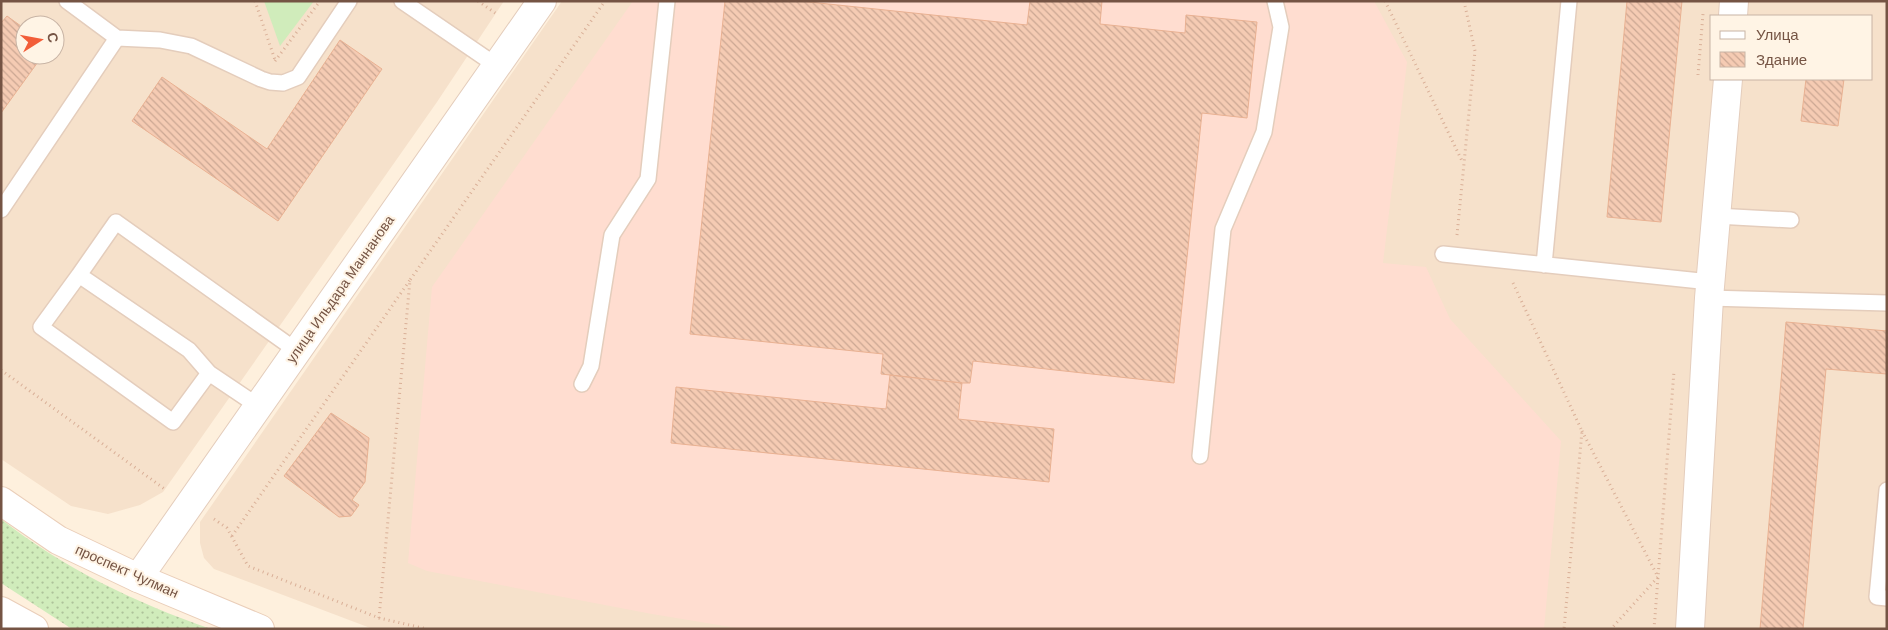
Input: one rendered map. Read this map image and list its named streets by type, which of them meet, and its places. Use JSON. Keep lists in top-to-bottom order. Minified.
{"streets":{"street":["улица Ильдара Маннанова","проспект Чулман"]},"crossings":[["улица Ильдара Маннанова","проспект Чулман"]],"legend":["Улица","Здание"],"north":"right"}
